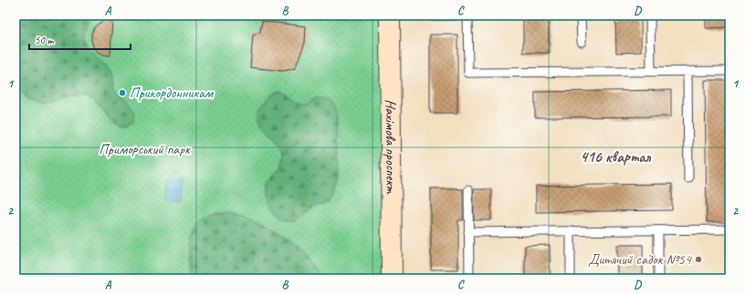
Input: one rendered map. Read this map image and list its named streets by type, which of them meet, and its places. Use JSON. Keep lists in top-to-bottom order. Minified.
{"streets":{"main road":["Нахімова проспект"]},"districts":["416 квартал"],"parks":["Приморський парк"],"places":["Прикордонникам","Дитячий садок №54"],"scale_bar":"50 m","grid":{"columns":["A","B","C","D"],"rows":["1","2"]}}
